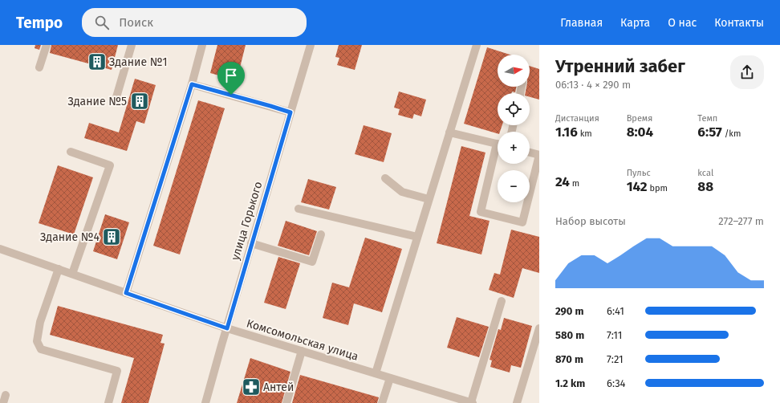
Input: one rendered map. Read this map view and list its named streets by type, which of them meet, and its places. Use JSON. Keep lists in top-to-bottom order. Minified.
{"streets":{"street":["улица Горького","Комсомольская улица"]},"crossings":[["улица Горького","Комсомольская улица"]],"places":{"building":["Здание №1","Здание №5","Здание №4"],"pharmacy":["Антей"]},"north":"right","page":{"header":"Tempo","search":"Поиск","nav":["Главная","Карта","О нас","Контакты"],"heading":["Утренний забег","06:13 · 4 × 290 m"],"map_buttons":["+","−"],"stats":[["Дистанция","1.16 km"],["Время","8:04"],["Темп","6:57 /km"],["24 m"],["Пульс","142 bpm"],["kcal","88"]],"chart":["Набор высоты","272–277 m"],"list":[{"name":"290 m","note":"6:41"},{"name":"580 m","note":"7:11"},{"name":"870 m","note":"7:21"},{"name":"1.2 km","note":"6:34"}]}}
